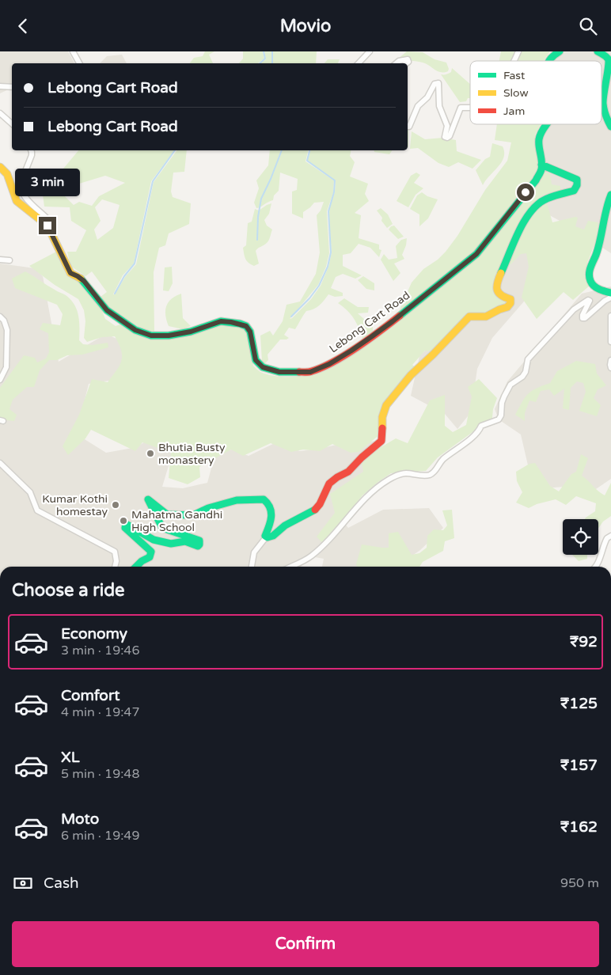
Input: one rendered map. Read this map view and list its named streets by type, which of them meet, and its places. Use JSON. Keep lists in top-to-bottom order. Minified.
{"streets":{"main road":["Lebong Cart Road"]},"places":["Bhutia Busty monastery","Kumar Kothi homestay","Mahatma Gandhi High School"],"legend":["Fast","Slow","Jam"],"page":{"header":"Movio","banner":["Lebong Cart Road","Lebong Cart Road"],"bubble":"3 min","heading":"Choose a ride","list":[{"name":"Economy","note":"3 min · 19:46","value":"₹92"},{"name":"Comfort","note":"4 min · 19:47","value":"₹125"},{"name":"XL","note":"5 min · 19:48","value":"₹157"},{"name":"Moto","note":"6 min · 19:49","value":"₹162"}],"pay":["Cash","950 m"],"buttons":"Confirm"}}
